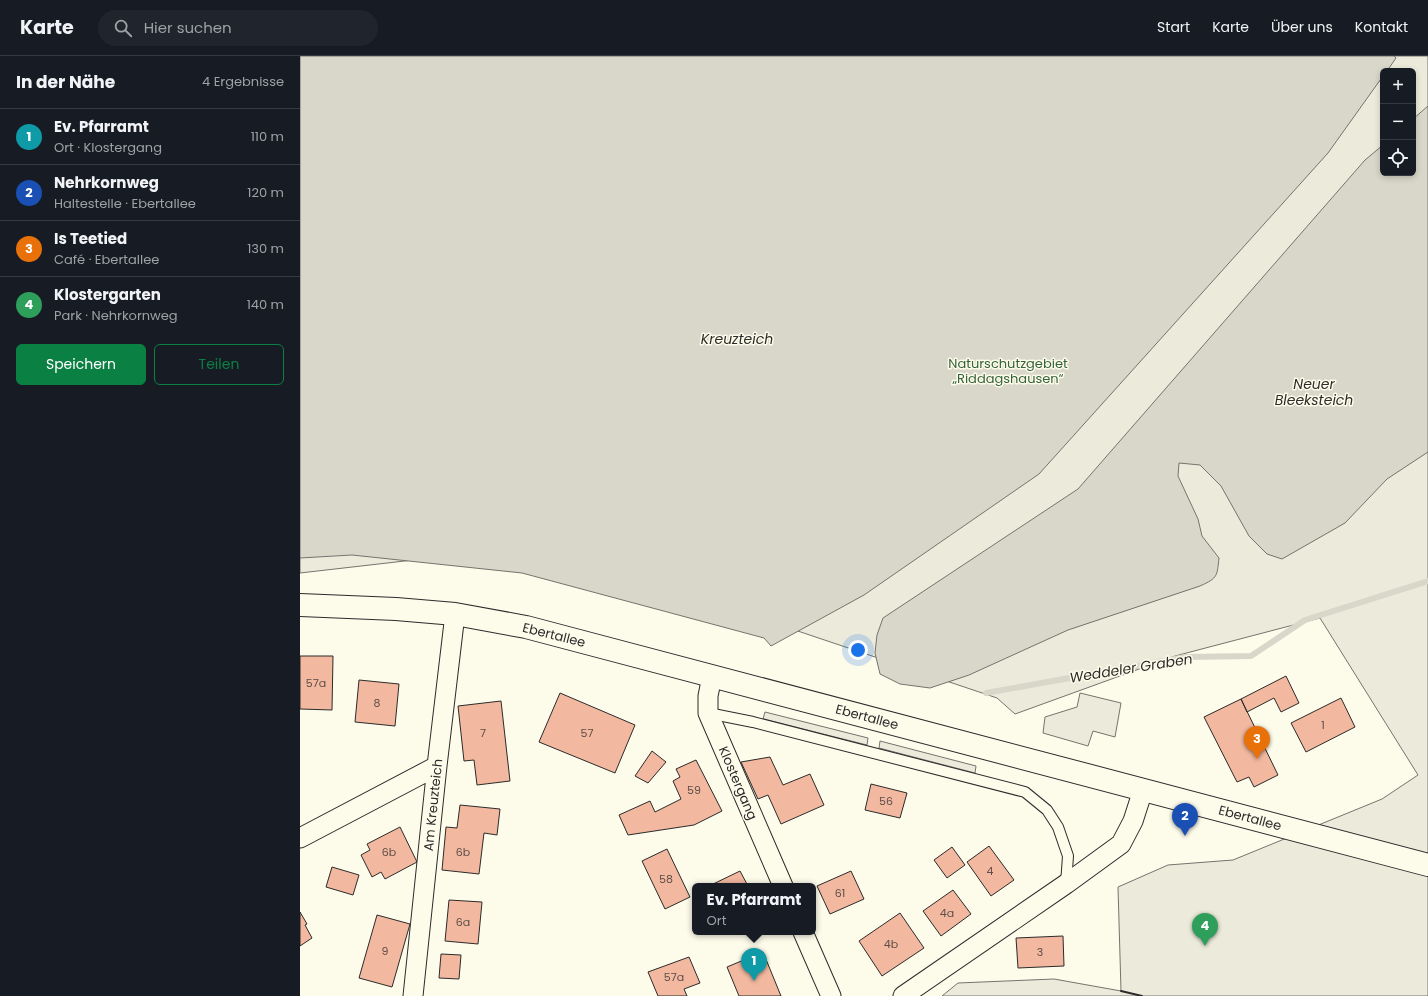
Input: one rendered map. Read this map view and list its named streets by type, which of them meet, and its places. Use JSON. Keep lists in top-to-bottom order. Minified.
{"streets":{"main road":["Ebertallee"],"street":["Klostergang","Am Kreuzteich"]},"crossings":[["Ebertallee","Klostergang"],["Ebertallee","Am Kreuzteich"]],"water":["Kreuzteich","Neuer Bleeksteich","Weddeler Graben"],"parks":["Naturschutzgebiet „Riddagshausen“"],"house_numbers":["57a","8","1","7","57","59","56","6b","6b","4","58","61","4a","6a","4b","9","3","57a"],"page":{"header":"Karte","search":"Hier suchen","nav":["Start","Karte","Über uns","Kontakt"],"heading":["In der Nähe","4 Ergebnisse"],"map_buttons":["+","−"],"list":[{"mark":"1","name":"Ev. Pfarramt","note":"Ort · Klostergang","value":"110 m"},{"mark":"2","name":"Nehrkornweg","note":"Haltestelle · Ebertallee","value":"120 m"},{"mark":"3","name":"Is Teetied","note":"Café · Ebertallee","value":"130 m"},{"mark":"4","name":"Klostergarten","note":"Park · Nehrkornweg","value":"140 m"}],"buttons":["Speichern","Teilen"],"pins":["3","2","4","1"],"popup":["Ev. Pfarramt","Ort"]}}
